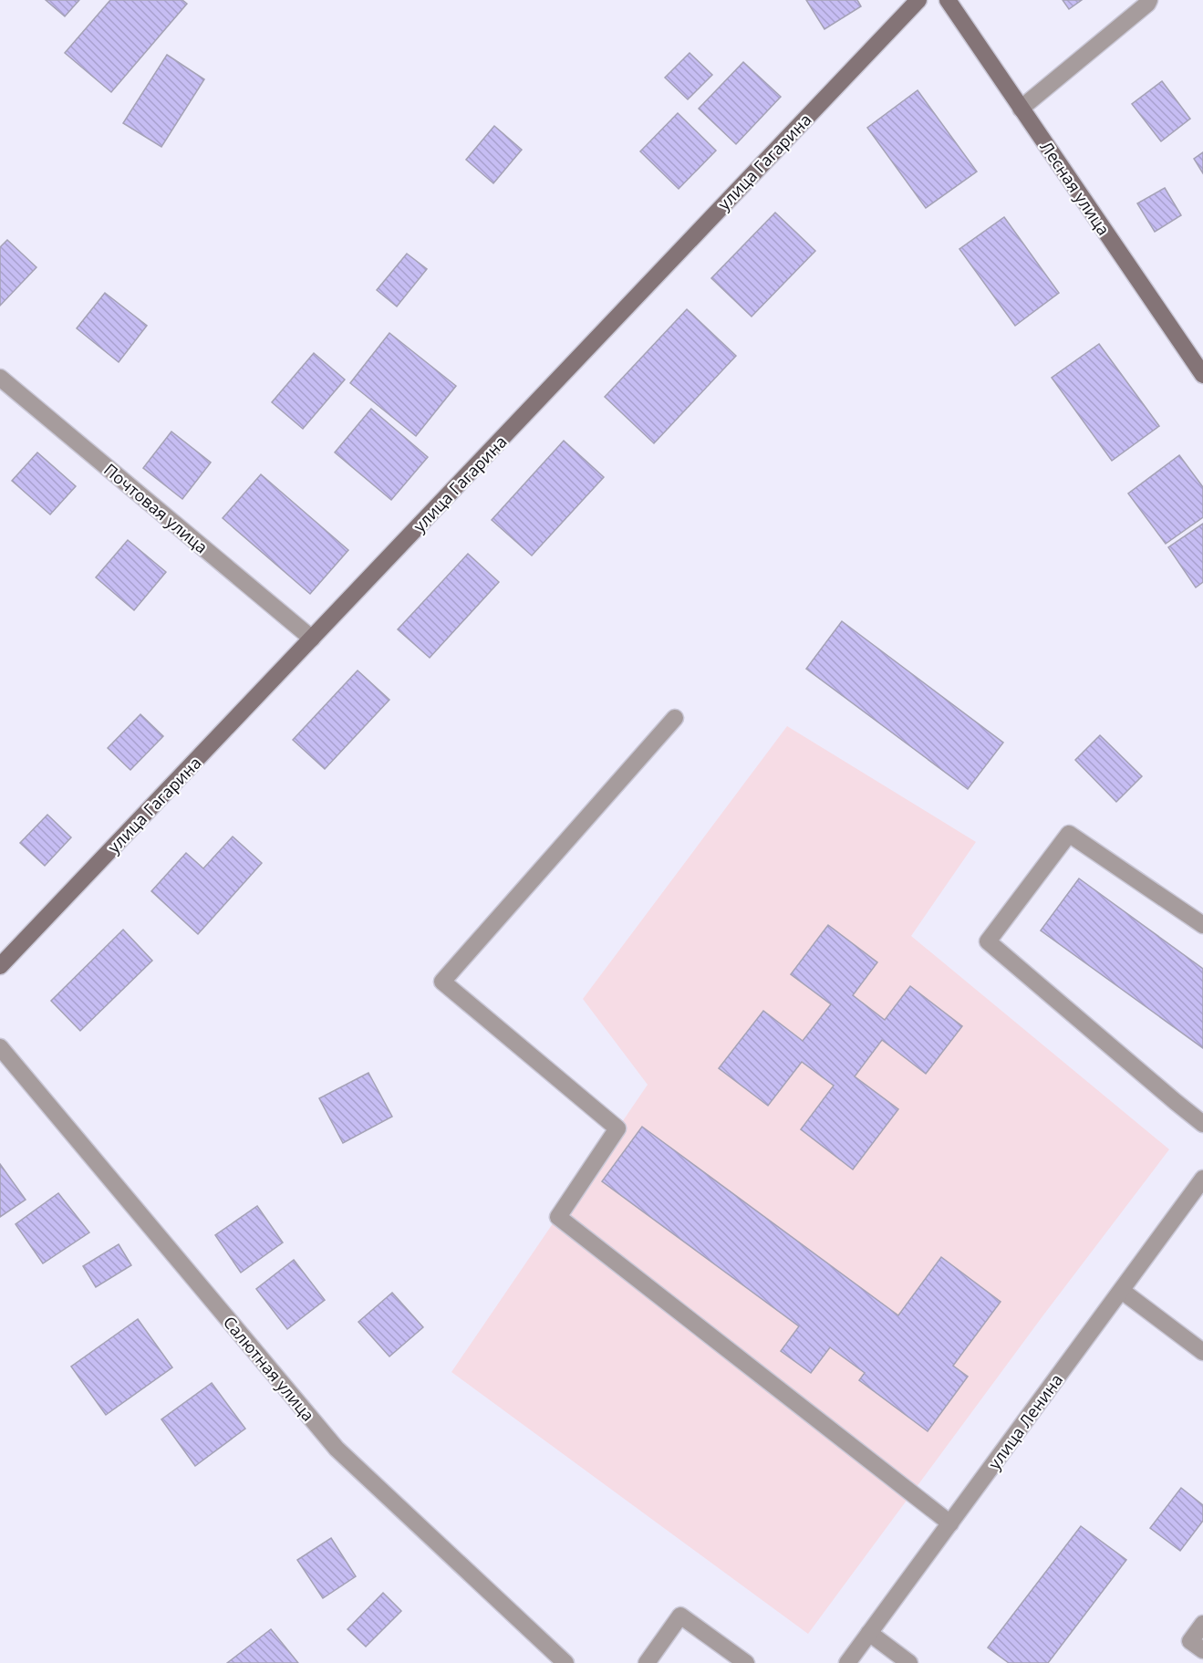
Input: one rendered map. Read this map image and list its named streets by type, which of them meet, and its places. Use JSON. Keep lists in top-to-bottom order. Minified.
{"streets":{"street":["улица Гагарина","Лесная улица","Почтовая улица","Салютная улица","улица Ленина"]},"crossings":[["улица Гагарина","Почтовая улица"]]}
